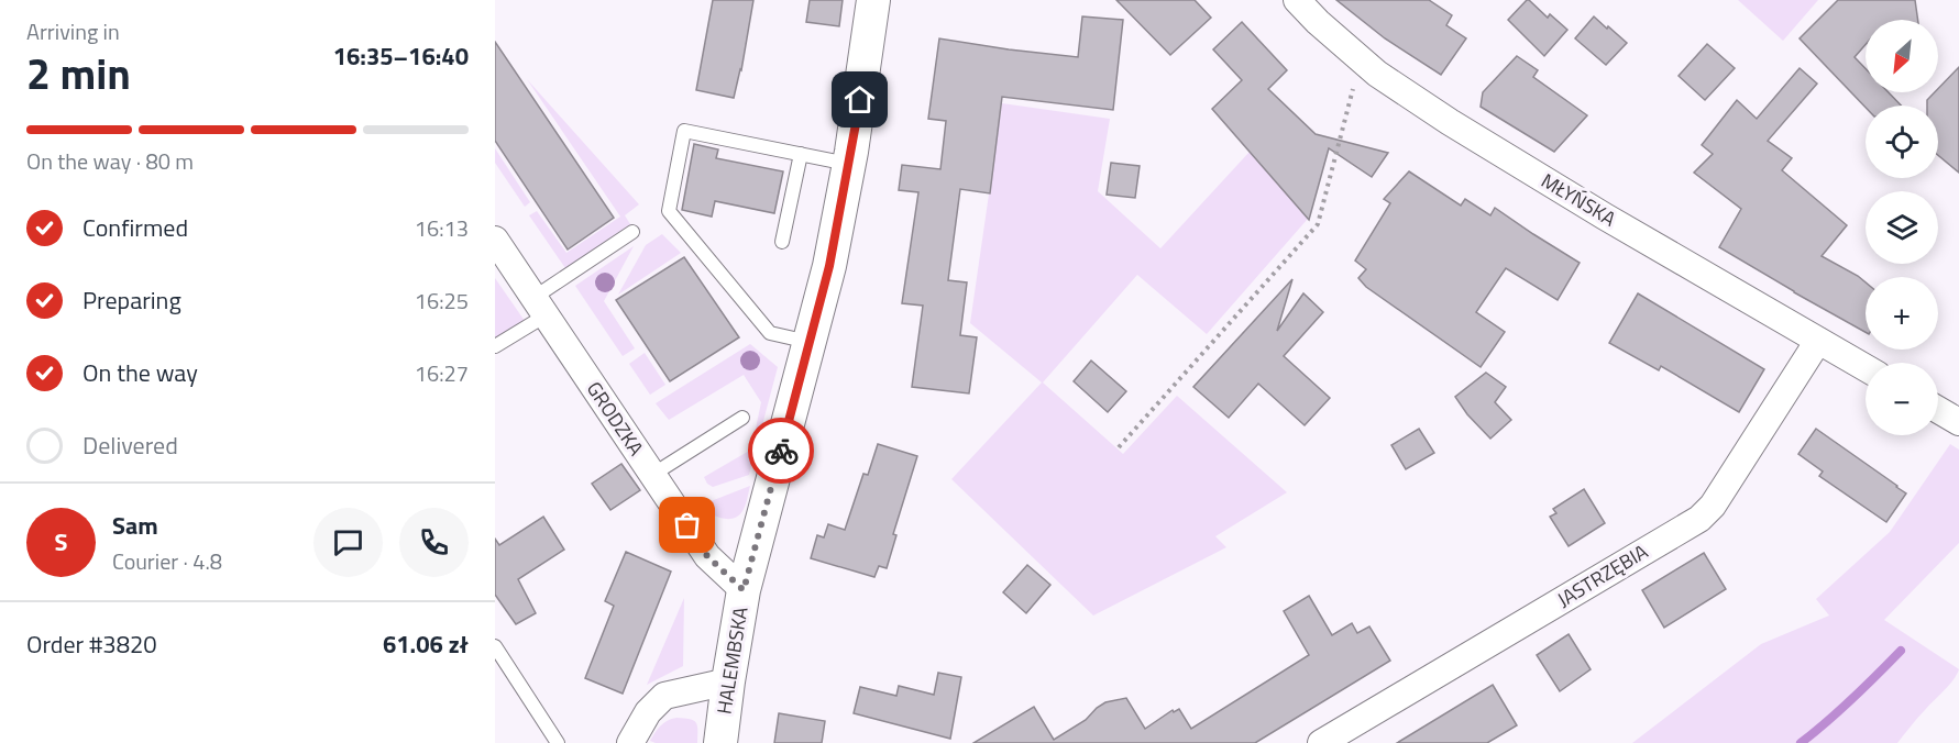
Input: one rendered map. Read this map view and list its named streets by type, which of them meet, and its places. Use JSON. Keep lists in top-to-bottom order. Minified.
{"streets":{"street":["MŁYŃSKA","GRODZKA","JASTRZĘBIA","HALEMBSKA"]},"crossings":[["MŁYŃSKA","JASTRZĘBIA"],["GRODZKA","HALEMBSKA"]],"north":"bottom left","page":{"heading":["2 min","Arriving in","16:35–16:40"],"panel":["Sam","Courier · 4.8","Order #3820","61.06 zł"],"map_buttons":["+","−"],"bar":"On the way · 80 m","list":[["Confirmed","16:13"],["Preparing","16:25"],["On the way","16:27"],"Delivered"],"round":"S"}}
